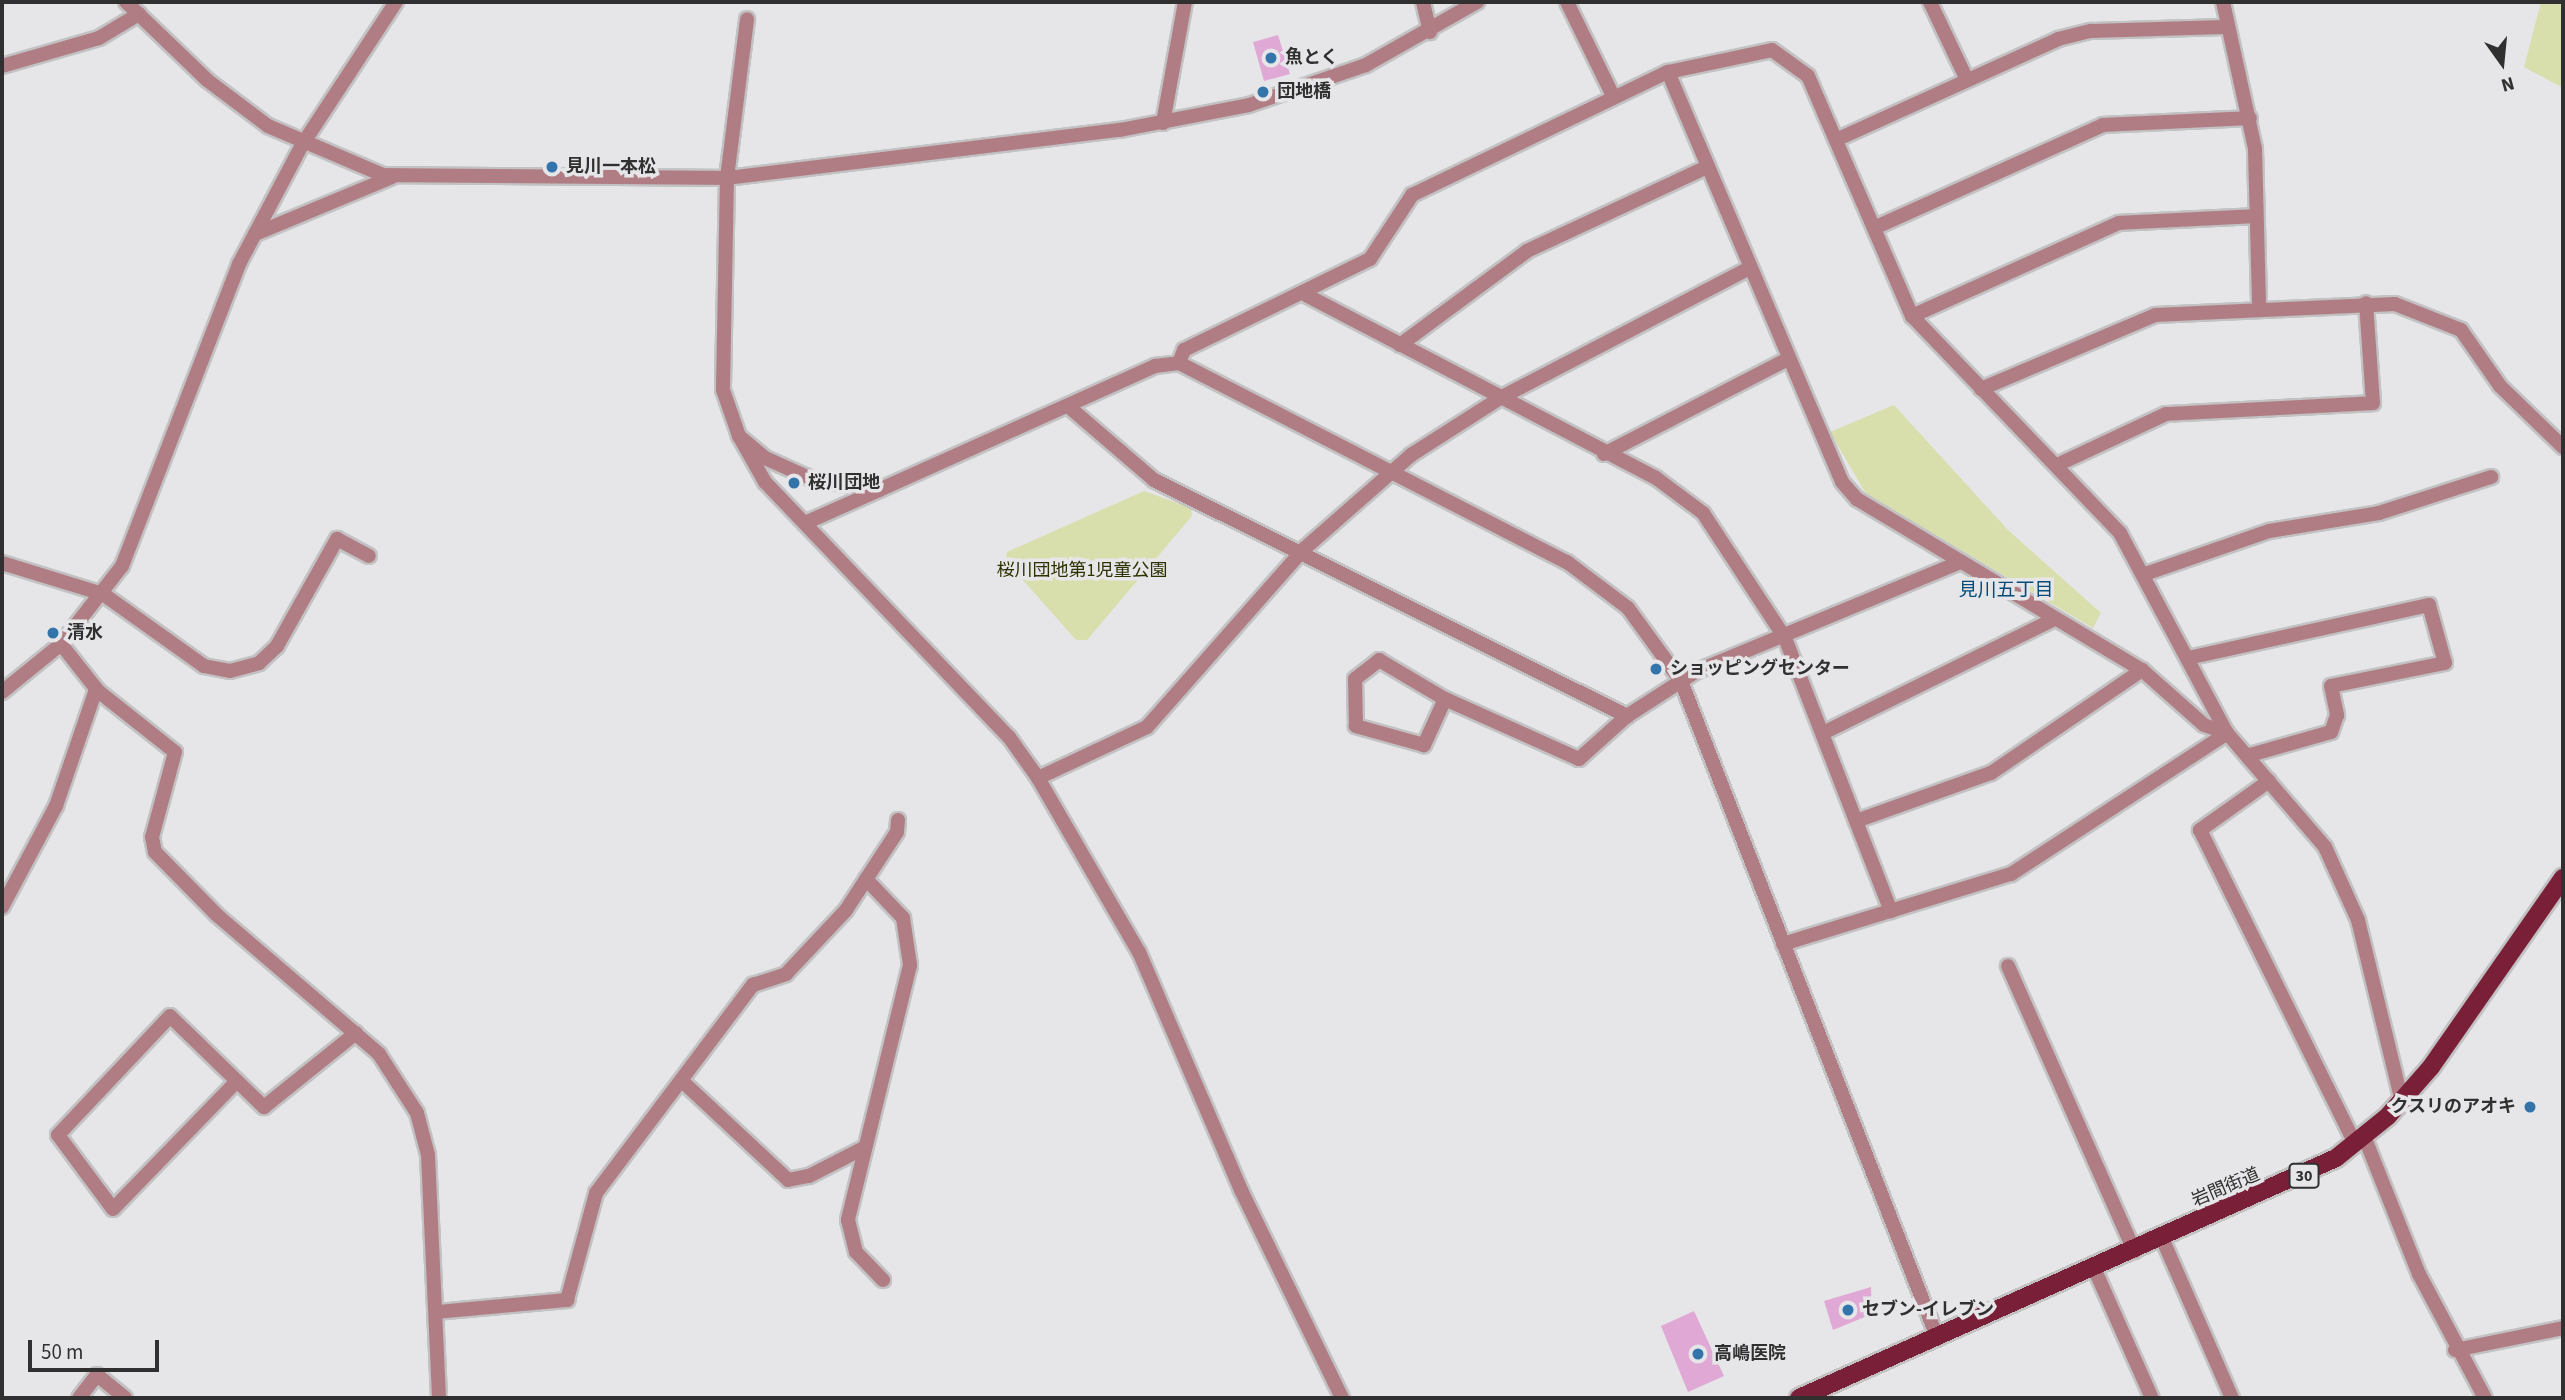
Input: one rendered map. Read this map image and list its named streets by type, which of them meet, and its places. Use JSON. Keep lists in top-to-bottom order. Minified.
{"streets":{"main road":["30","岩間街道"]},"districts":["見川五丁目"],"parks":["桜川団地第1児童公園"],"places":["魚とく","団地橋","見川一本松","桜川団地","清水","ショッピングセンター","クスリのアオキ","セブン-イレブン","高嶋医院"],"scale_bar":"50 m","north":"bottom"}
